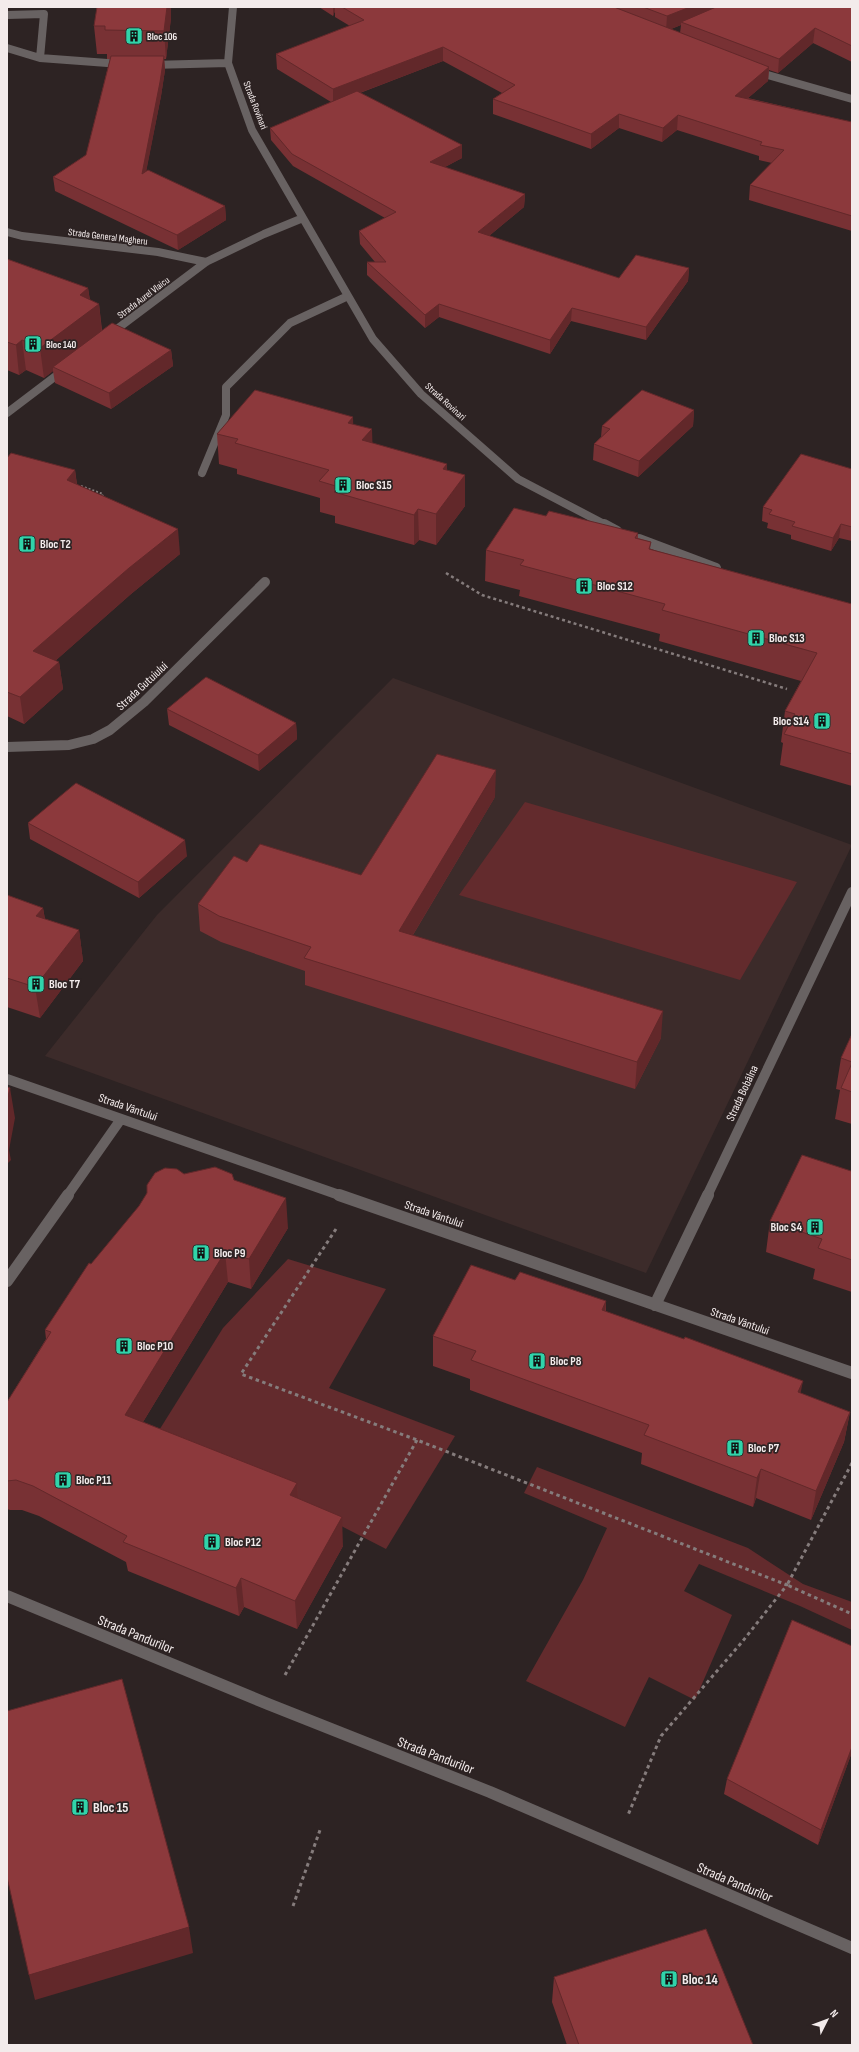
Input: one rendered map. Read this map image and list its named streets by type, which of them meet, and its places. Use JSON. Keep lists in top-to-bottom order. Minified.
{"streets":{"street":["Strada Rovinari","Strada General Magheru","Strada Aurel Vlaicu","Strada Gutuiului","Strada Bobâlna","Strada Vântului","Strada Pandurilor"]},"crossings":[["Strada Rovinari","Strada Aurel Vlaicu"],["Strada General Magheru","Strada Aurel Vlaicu"],["Strada Bobâlna","Strada Vântului"]],"places":{"building":["Bloc 106","Bloc 140","Bloc S15","Bloc T2","Bloc S12","Bloc S13","Bloc S14","Bloc T7","Bloc S4","Bloc P9","Bloc P10","Bloc P8","Bloc P7","Bloc P11","Bloc P12","Bloc 15","Bloc 14"]},"north":"top right"}
